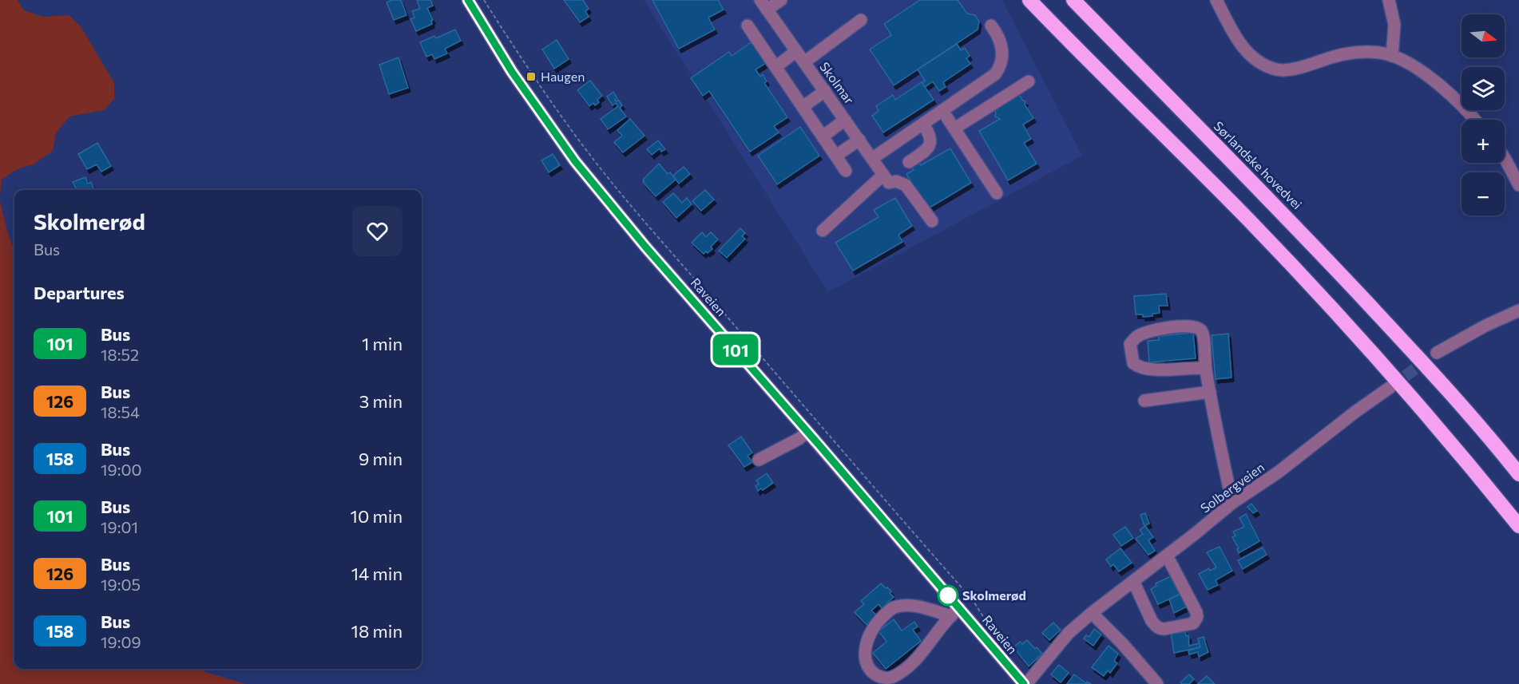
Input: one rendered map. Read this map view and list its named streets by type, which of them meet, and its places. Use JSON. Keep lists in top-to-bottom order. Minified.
{"streets":{"highway":["Sørlandske hovedvei"],"main road":["Raveien"],"street":["Skolmar","Solbergveien"]},"crossings":[["Raveien","Solbergveien"]],"places":{"transit":["Haugen"],"other":["Skolmerød"]},"lines":["bus line 101"],"north":"right","page":{"on_map":"101","map_buttons":["+","−"],"heading":[["Skolmerød","Bus"],"Departures"],"list":[{"mark":"101","name":"Bus","note":"18:52","value":"1 min"},{"mark":"126","name":"Bus","note":"18:54","value":"3 min"},{"mark":"158","name":"Bus","note":"19:00","value":"9 min"},{"mark":"101","name":"Bus","note":"19:01","value":"10 min"},{"mark":"126","name":"Bus","note":"19:05","value":"14 min"},{"mark":"158","name":"Bus","note":"19:09","value":"18 min"}]}}
